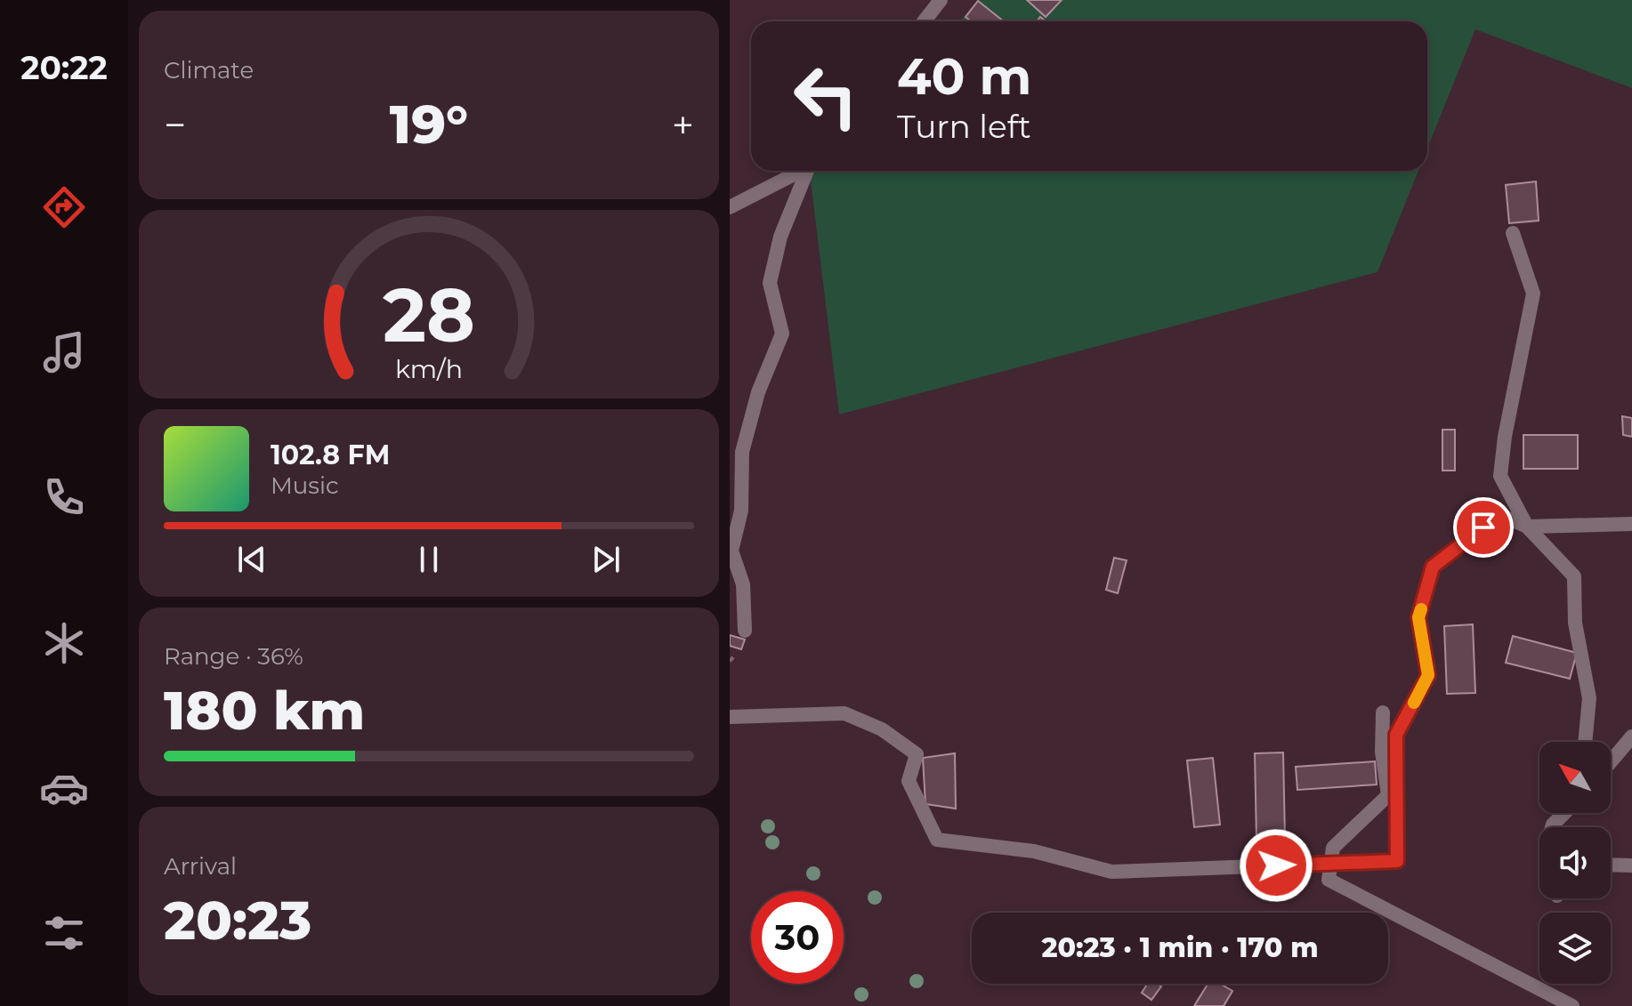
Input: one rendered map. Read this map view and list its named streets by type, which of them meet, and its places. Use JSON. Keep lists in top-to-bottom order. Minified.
{"north":"top left","page":{"tabs":"20:22","tile":["Climate",["Range · 36%","180 km"],["Arrival","20:23"]],"turn":["40 m","Turn left"],"heat":["−","19°","+"],"song":["102.8 FM","Music"],"limit":"30","trip":"20:23 · 1 min · 170 m","gauge":["28","km/h"]}}
